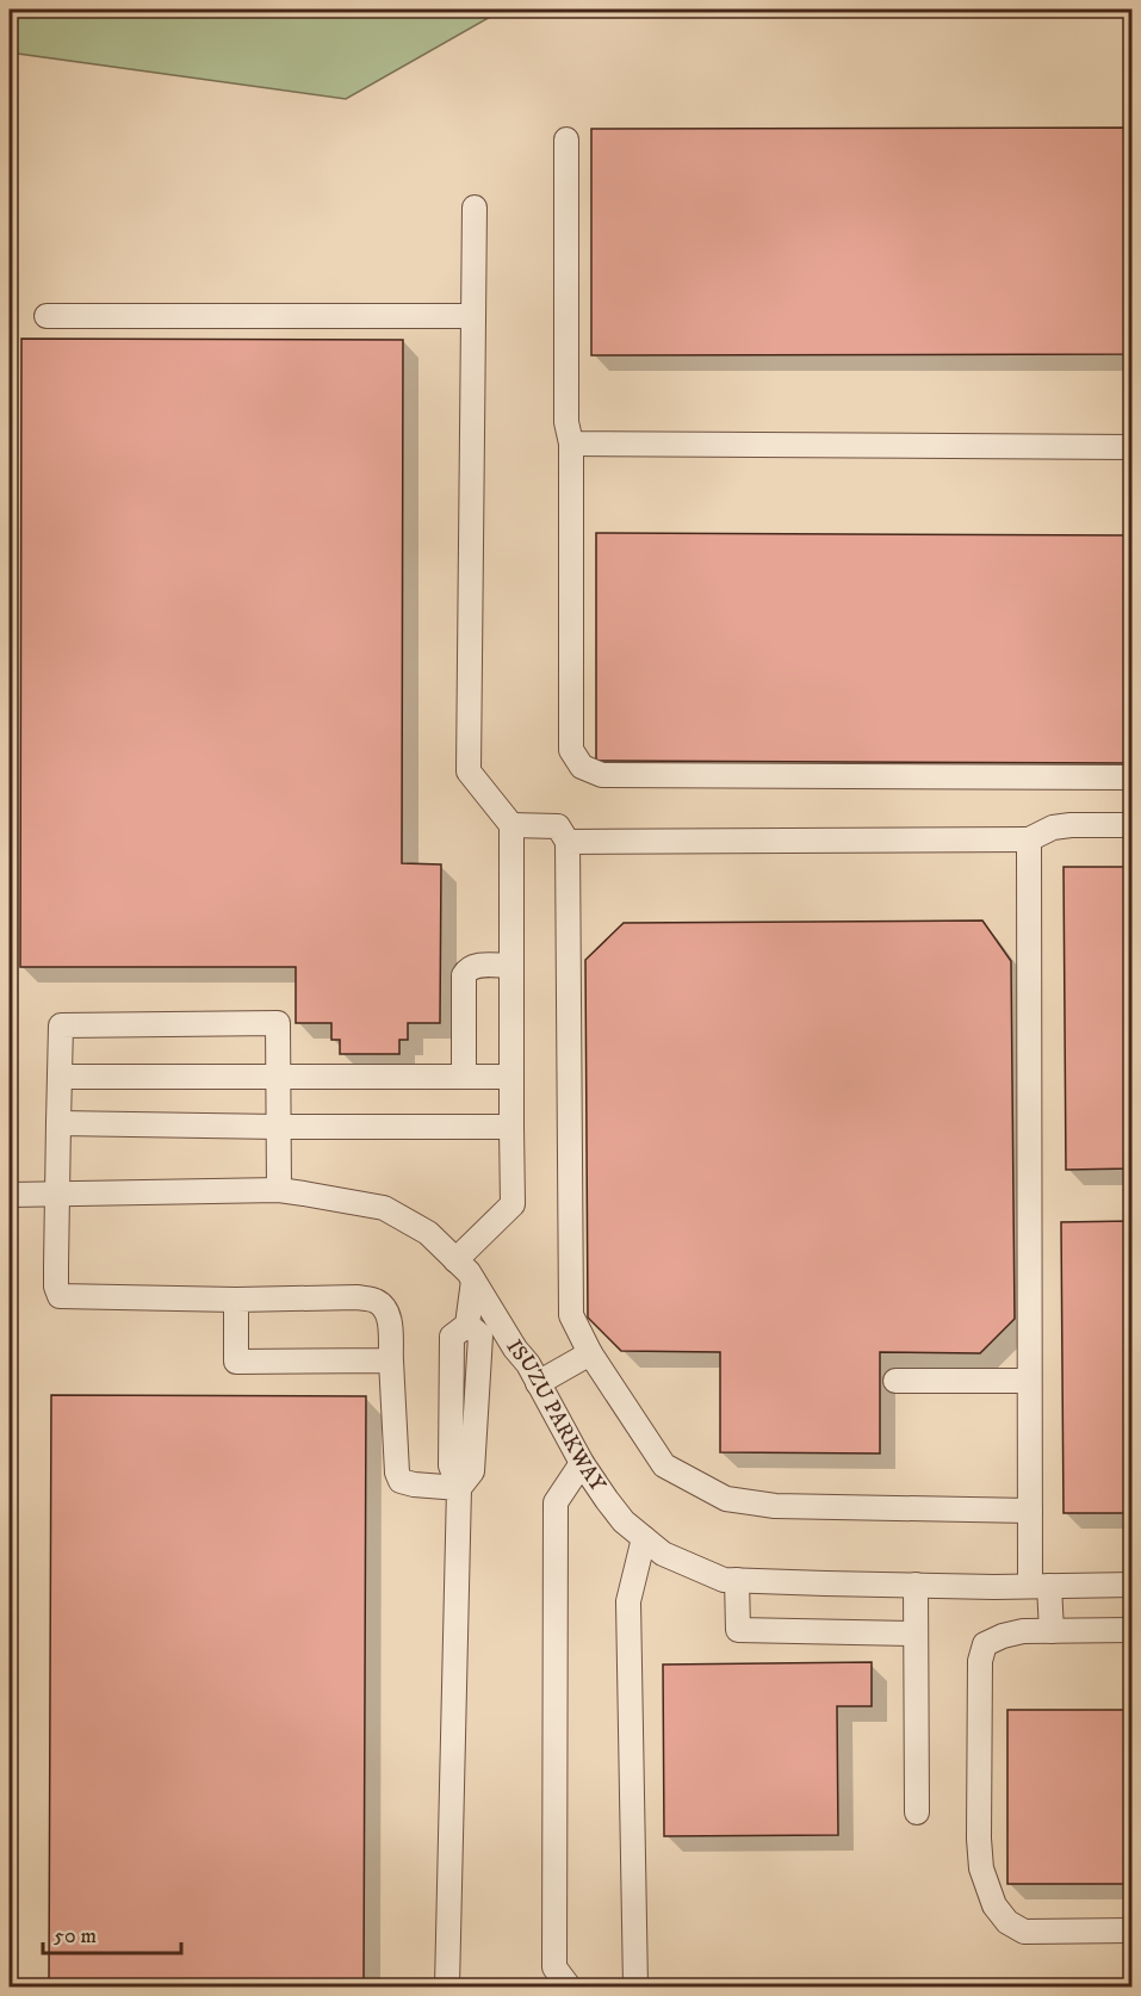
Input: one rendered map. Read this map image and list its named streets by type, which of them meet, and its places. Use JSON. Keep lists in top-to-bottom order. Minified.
{"streets":{"street":["ISUZU PARKWAY"]},"scale_bar":"50 m"}
